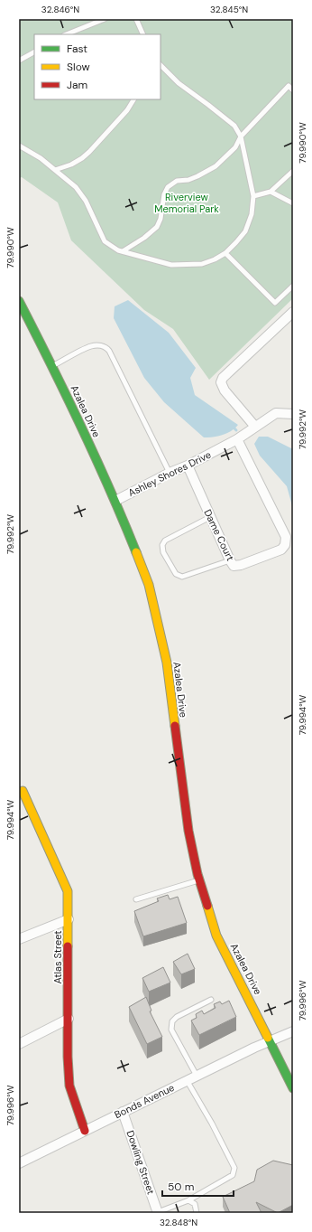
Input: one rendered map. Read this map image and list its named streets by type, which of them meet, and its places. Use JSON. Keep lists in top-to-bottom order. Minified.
{"streets":{"street":["Azalea Drive","Ashley Shores Drive","Dame Court","Atlas Street","Bonds Avenue","Dowling Street"]},"crossings":[["Azalea Drive","Ashley Shores Drive"],["Azalea Drive","Bonds Avenue"],["Ashley Shores Drive","Dame Court"],["Atlas Street","Bonds Avenue"],["Bonds Avenue","Dowling Street"]],"parks":["Riverview Memorial Park"],"legend":["Fast","Slow","Jam"],"scale_bar":"50 m","coordinates":["32.846°N","32.845°N","79.990°W","79.992°W","79.994°W","79.996°W","32.848°N"]}
